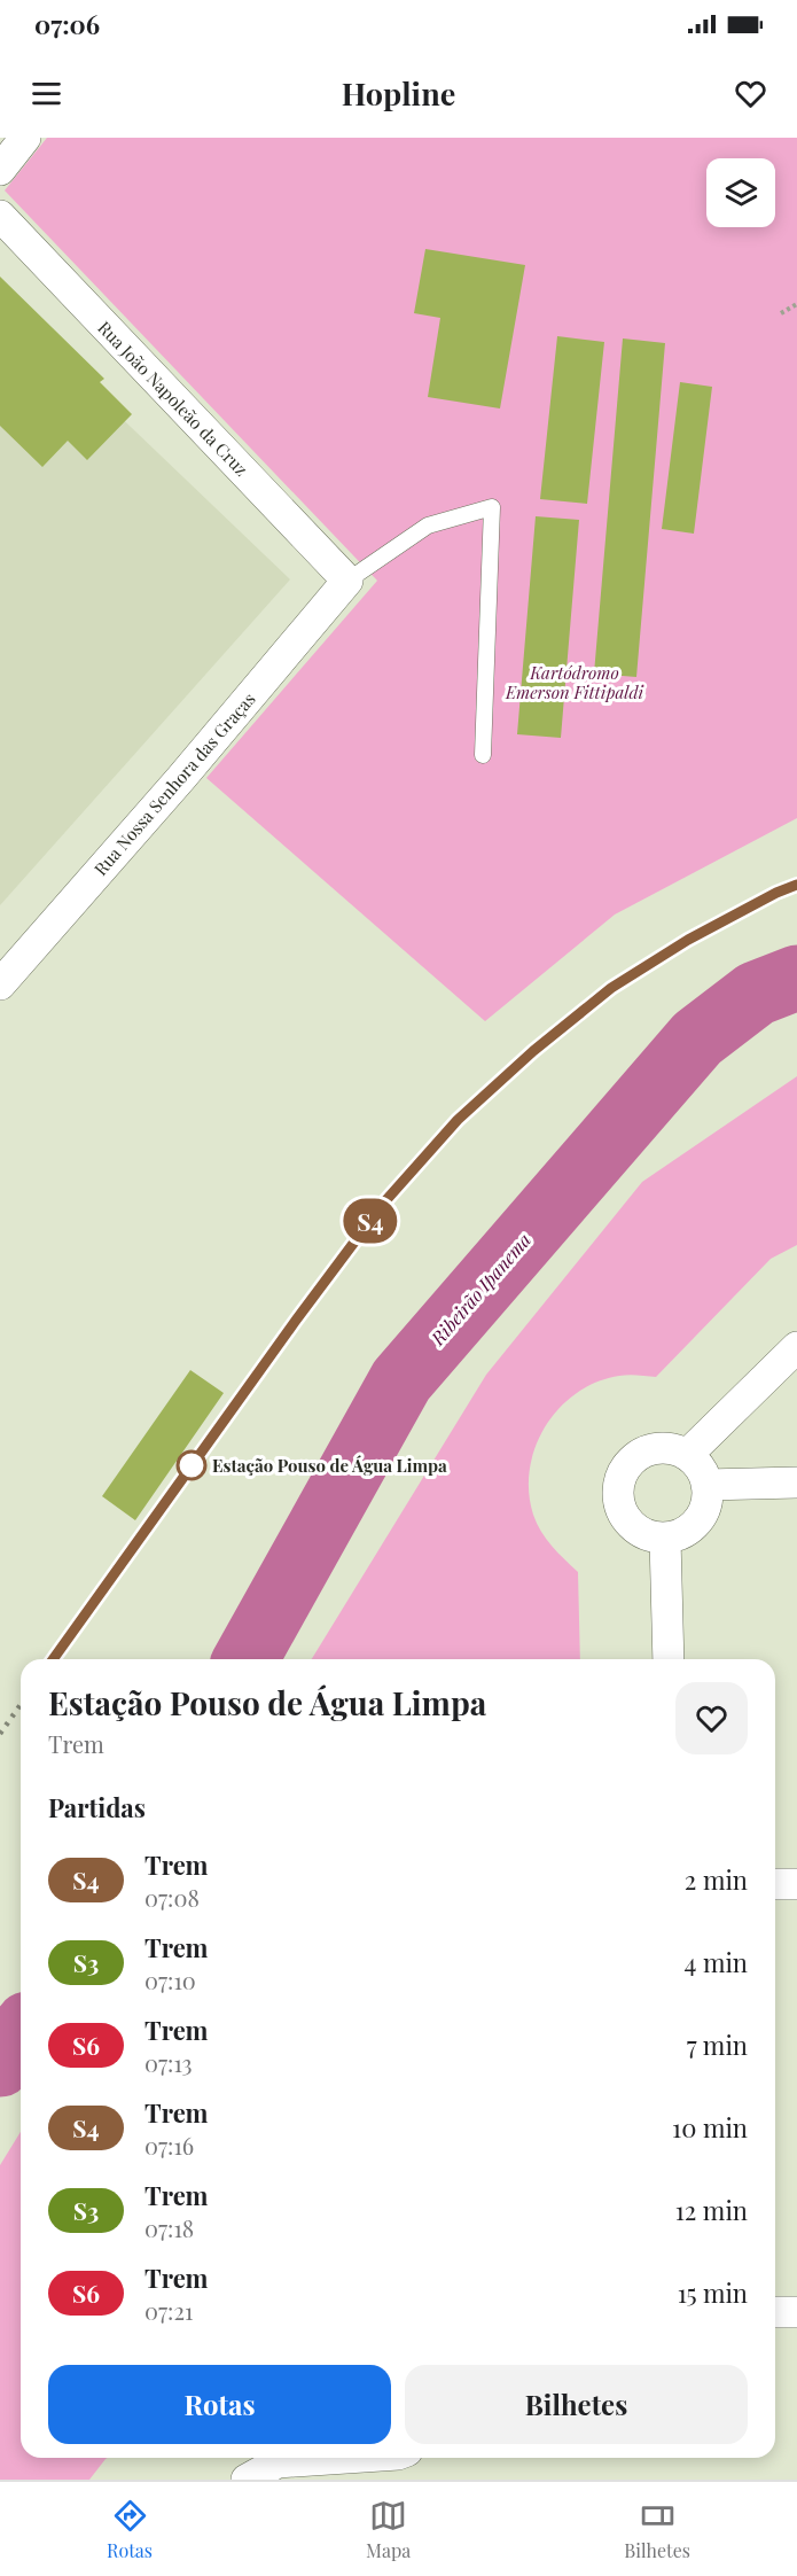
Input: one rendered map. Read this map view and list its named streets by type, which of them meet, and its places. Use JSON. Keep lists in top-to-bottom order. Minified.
{"streets":{"street":["Rua João Napoleão da Cruz","Rua Nossa Senhora das Graças"]},"crossings":[["Rua João Napoleão da Cruz","Rua Nossa Senhora das Graças"]],"water":["Ribeirão Ipanema"],"parks":["Kartódromo Emerson Fittipaldi"],"places":["Estação Pouso de Água Limpa"],"page":{"status":"07:06","header":"Hopline","on_map":"S4","heading":[["Estação Pouso de Água Limpa","Trem"],"Partidas"],"list":[{"mark":"S4","name":"Trem","note":"07:08","value":"2 min"},{"mark":"S3","name":"Trem","note":"07:10","value":"4 min"},{"mark":"S6","name":"Trem","note":"07:13","value":"7 min"},{"mark":"S4","name":"Trem","note":"07:16","value":"10 min"},{"mark":"S3","name":"Trem","note":"07:18","value":"12 min"},{"mark":"S6","name":"Trem","note":"07:21","value":"15 min"}],"buttons":["Rotas","Bilhetes"],"tabs":["Rotas","Mapa","Bilhetes"]}}
